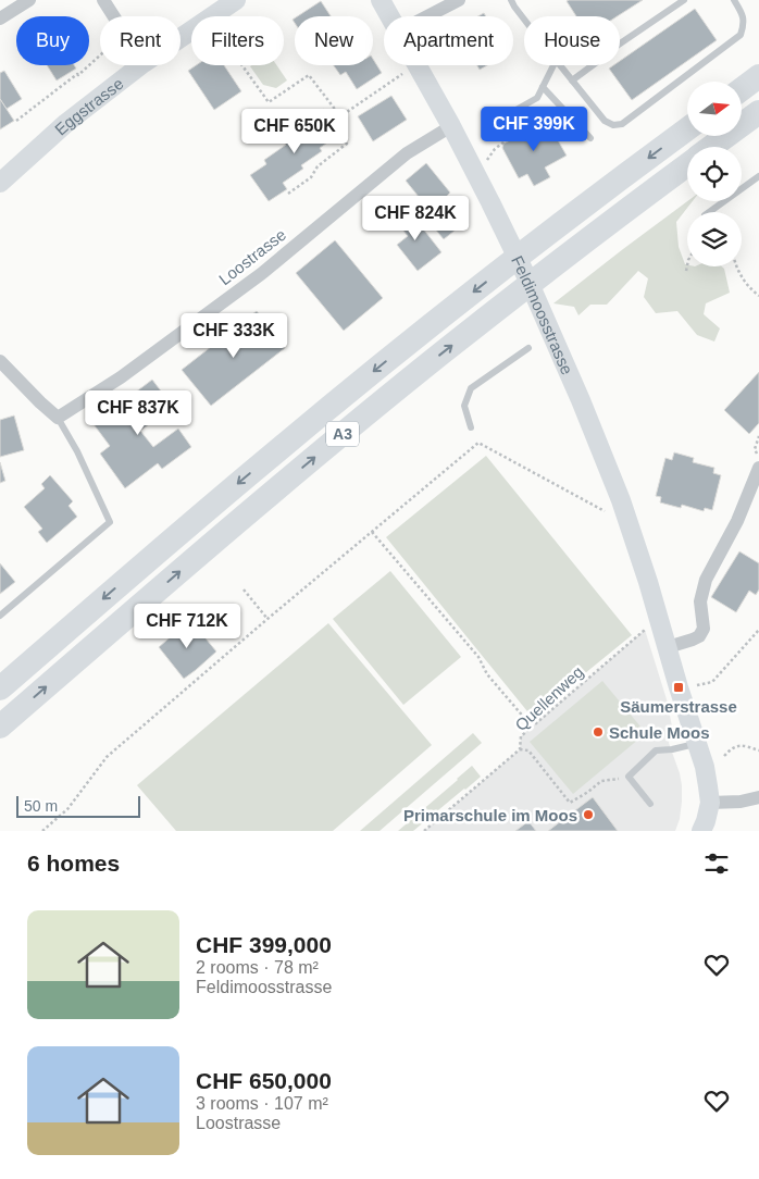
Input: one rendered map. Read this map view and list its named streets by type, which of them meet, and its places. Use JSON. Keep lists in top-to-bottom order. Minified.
{"streets":{"highway":["A3"],"main road":["Eggstrasse","Feldimoosstrasse"],"street":["Loostrasse"],"path":["Quellenweg"]},"crossings":[["Loostrasse","Feldimoosstrasse"]],"places":{"transit":["Säumerstrasse"],"other":["Schule Moos","Primarschule im Moos"]},"scale_bar":"50 m","north":"right","page":{"chip":["Buy","Rent","Filters","New","Apartment","House"],"price":["CHF 399K","CHF 650K","CHF 824K","CHF 333K","CHF 837K","CHF 712K"],"scale":"50 m","heading":"6 homes","list":[{"name":"CHF 399,000","note":"2 rooms · 78 m² · Feldimoosstrasse"},{"name":"CHF 650,000","note":"3 rooms · 107 m² · Loostrasse"}]}}
